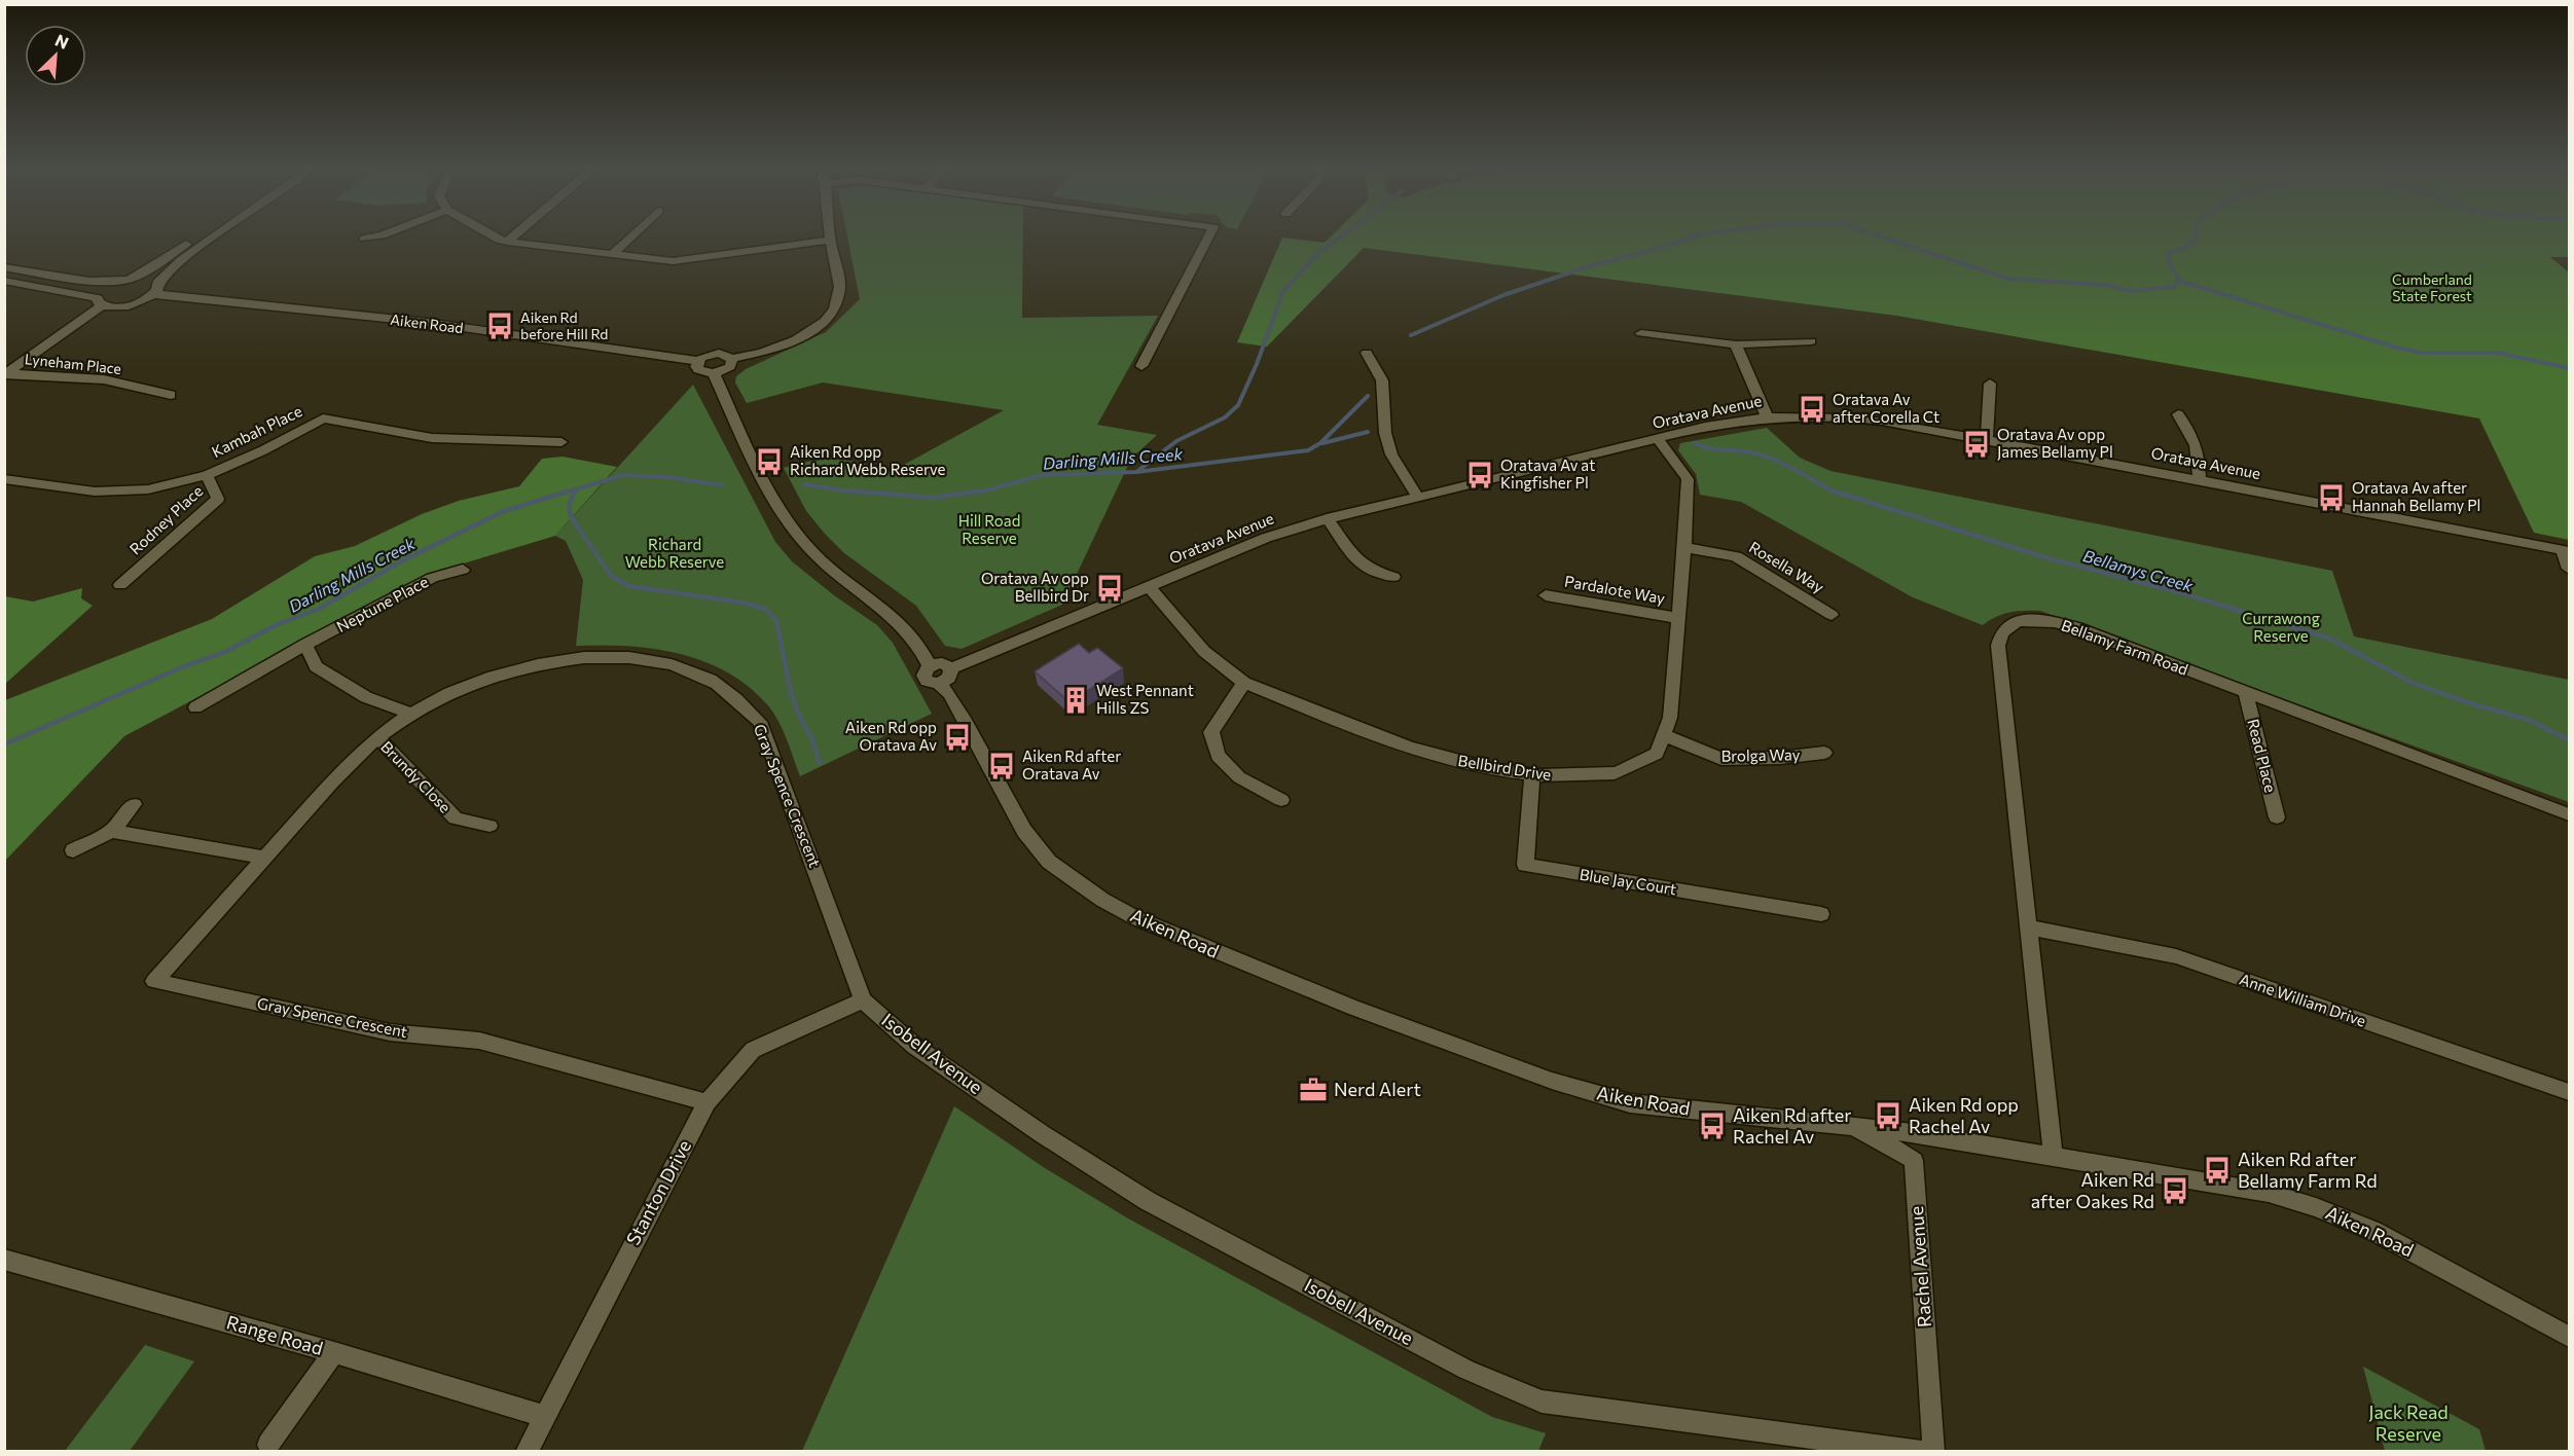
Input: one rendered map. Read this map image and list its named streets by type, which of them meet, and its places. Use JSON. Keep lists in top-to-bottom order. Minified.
{"streets":{"street":["Aiken Road","Lyneham Place","Oratava Avenue","Kambah Place","Rodney Place","Rosella Way","Pardalote Way","Neptune Place","Bellamy Farm Road","Brolga Way","Read Place","Bellbird Drive","Brundy Close","Gray Spence Crescent","Blue Jay Court","Anne William Drive","Isobell Avenue","Stanton Drive","Rachel Avenue","Range Road"]},"crossings":[["Aiken Road","Oratava Avenue"],["Aiken Road","Bellamy Farm Road"],["Aiken Road","Rachel Avenue"],["Oratava Avenue","Bellbird Drive"],["Kambah Place","Rodney Place"],["Rosella Way","Bellbird Drive"],["Pardalote Way","Bellbird Drive"],["Bellamy Farm Road","Read Place"],["Bellamy Farm Road","Anne William Drive"],["Brolga Way","Bellbird Drive"],["Bellbird Drive","Blue Jay Court"],["Brundy Close","Gray Spence Crescent"],["Gray Spence Crescent","Isobell Avenue"],["Gray Spence Crescent","Stanton Drive"],["Isobell Avenue","Stanton Drive"],["Stanton Drive","Range Road"]],"water":["Darling Mills Creek","Bellamys Creek"],"parks":["Cumberland State Forest","Hill Road Reserve","Richard Webb Reserve","Currawong Reserve","Jack Read Reserve"],"places":{"bus stop":["Aiken Rd before Hill Rd","Oratava Av after Corella Ct","Oratava Av opp James Bellamy Pl","Aiken Rd opp Richard Webb Reserve","Oratava Av at Kingfisher Pl","Oratava Av after Hannah Bellamy Pl","Oratava Av opp Bellbird Dr","Aiken Rd opp Oratava Av","Aiken Rd after Oratava Av","Aiken Rd opp Rachel Av","Aiken Rd after Rachel Av","Aiken Rd after Bellamy Farm Rd","Aiken Rd after Oakes Rd"],"building":["West Pennant Hills ZS"],"office":["Nerd Alert"]},"north":"top right"}
